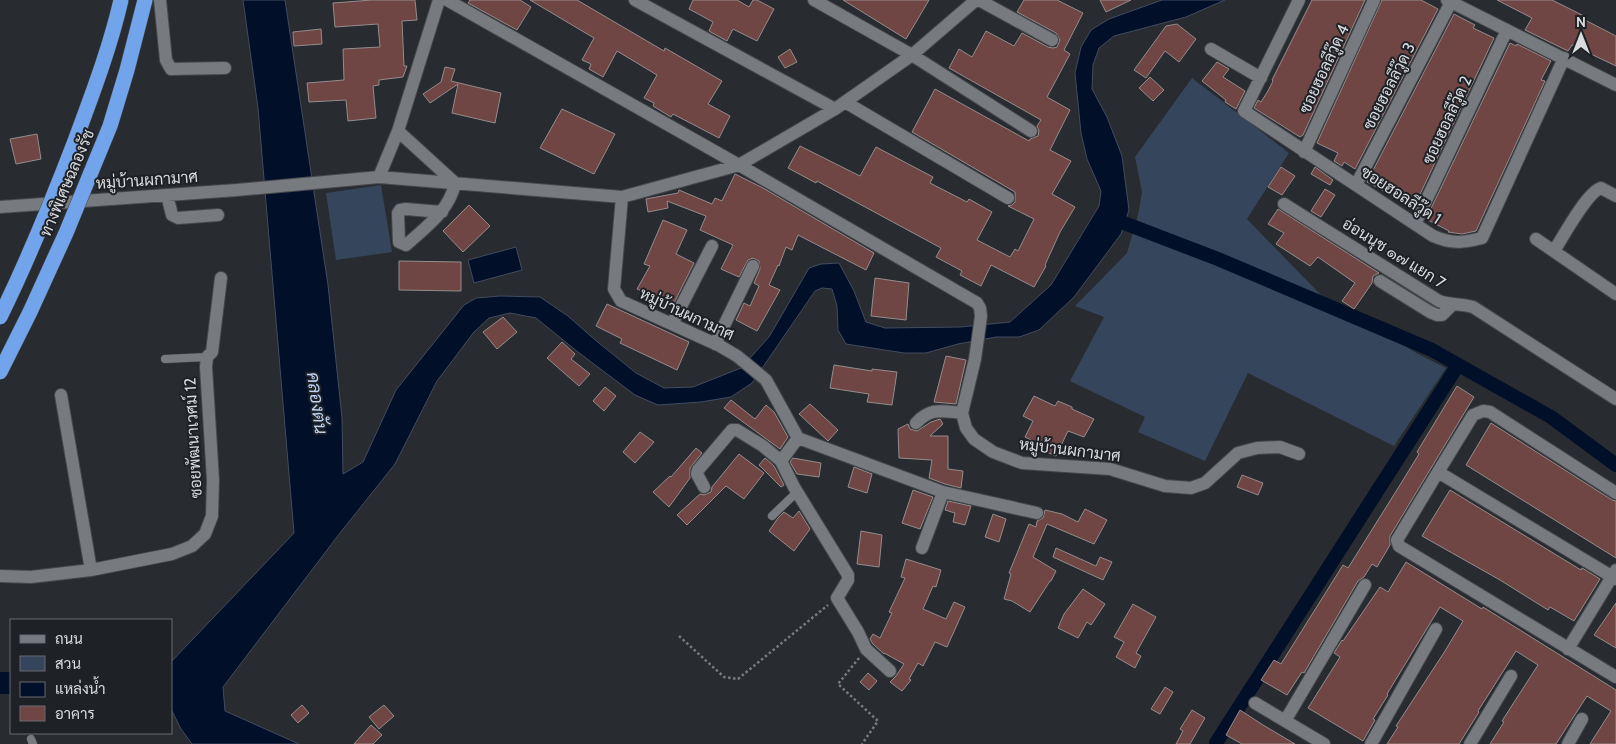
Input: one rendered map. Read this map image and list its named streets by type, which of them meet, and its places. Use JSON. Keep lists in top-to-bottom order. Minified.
{"streets":{"highway":["ทางพิเศษฉลองรัช"],"street":["ซอยฮอลลีวู๊ด 4","ซอยฮอลลีวู๊ด 3","ซอยฮอลลีวู๊ด 2","หมู่บ้านผกามาศ","ซอยฮอลลีวู๊ด 1","อ่อนนุช ๑๗ แยก 7","ซอยพัฒนาเวศม์ 12"]},"crossings":[["ซอยฮอลลีวู๊ด 4","ซอยฮอลลีวู๊ด 1"],["ซอยฮอลลีวู๊ด 3","ซอยฮอลลีวู๊ด 1"],["ซอยฮอลลีวู๊ด 2","ซอยฮอลลีวู๊ด 1"]],"water":["คลองตัน"],"legend":["ถนน","สวน","แหล่งน้ำ","อาคาร"],"north":"top"}
